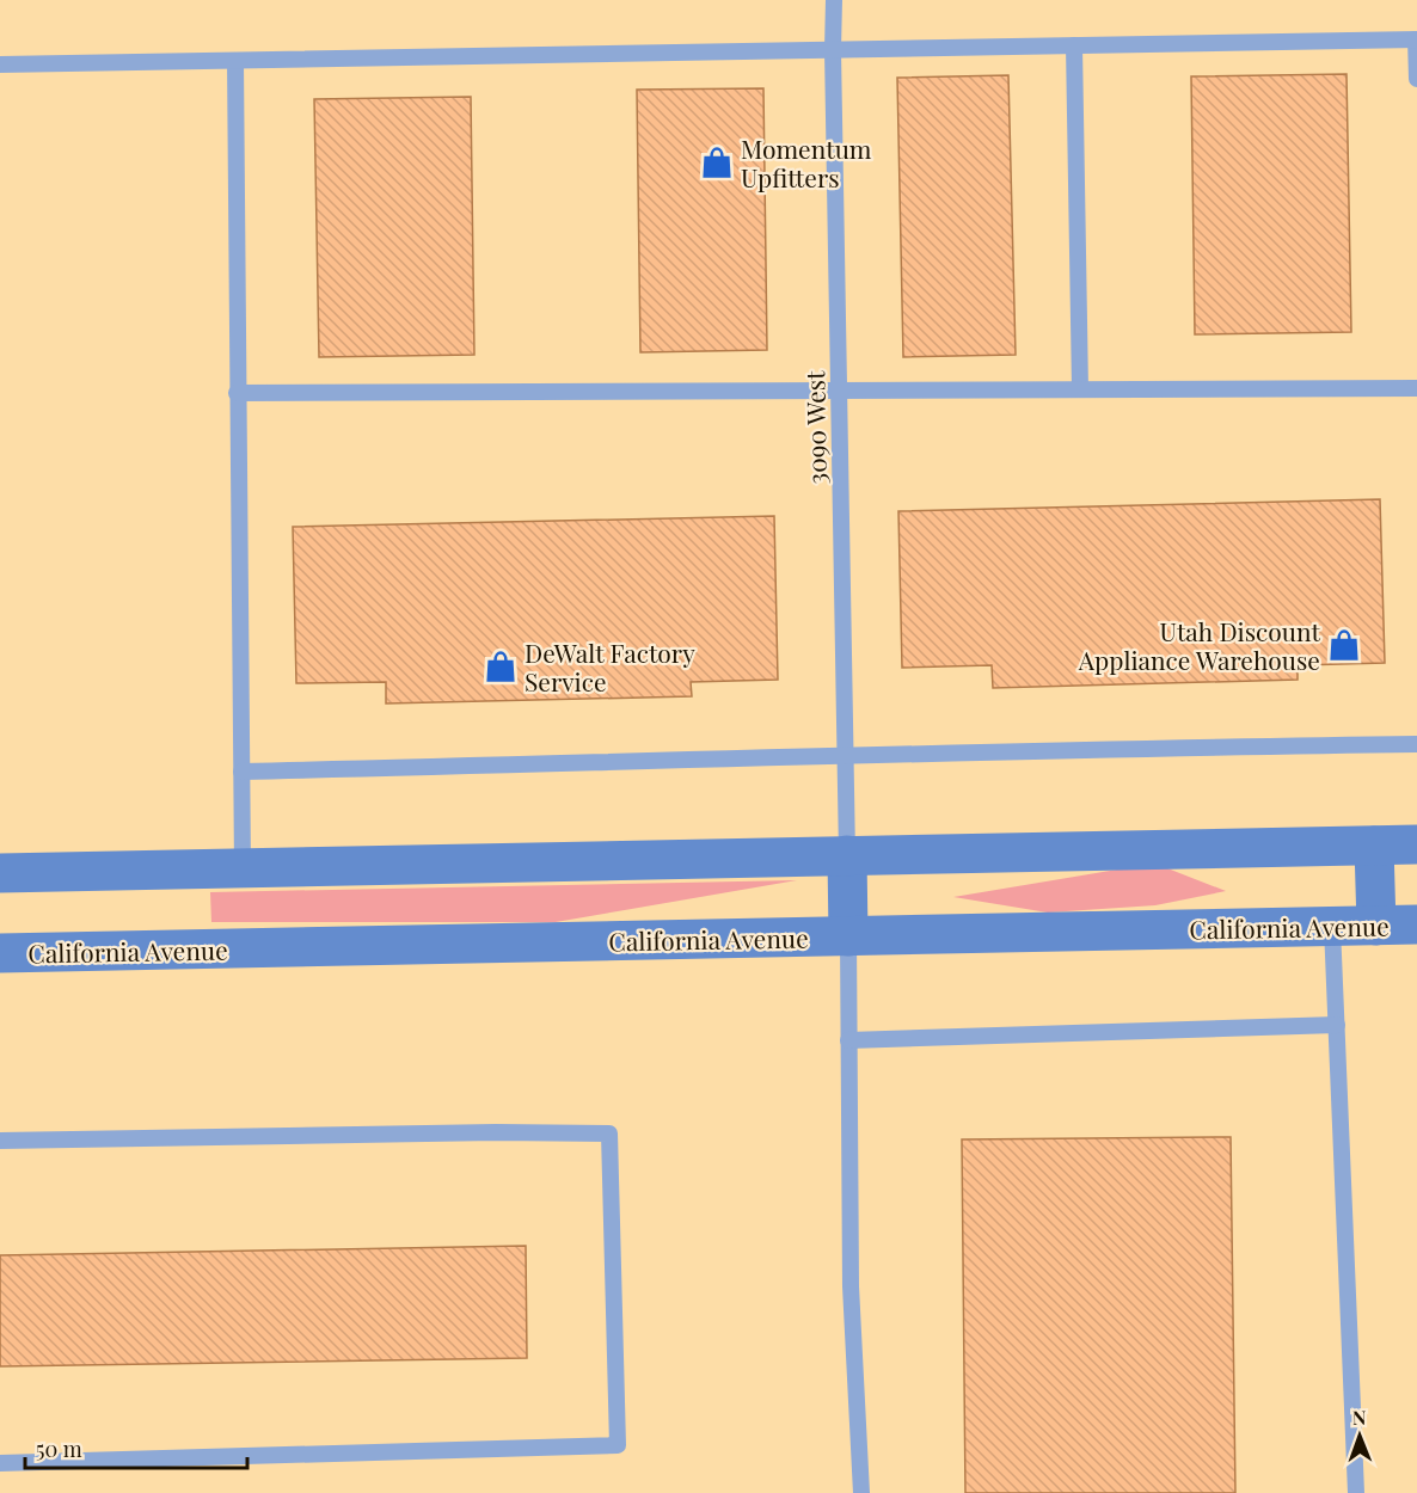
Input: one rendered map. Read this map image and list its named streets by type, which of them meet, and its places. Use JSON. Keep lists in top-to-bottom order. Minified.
{"streets":{"main road":["California Avenue"],"lane":["3090 West"]},"places":{"shop":["Momentum Upfitters","Utah Discount Appliance Warehouse","DeWalt Factory Service"]},"scale_bar":"50 m","north":"top"}
